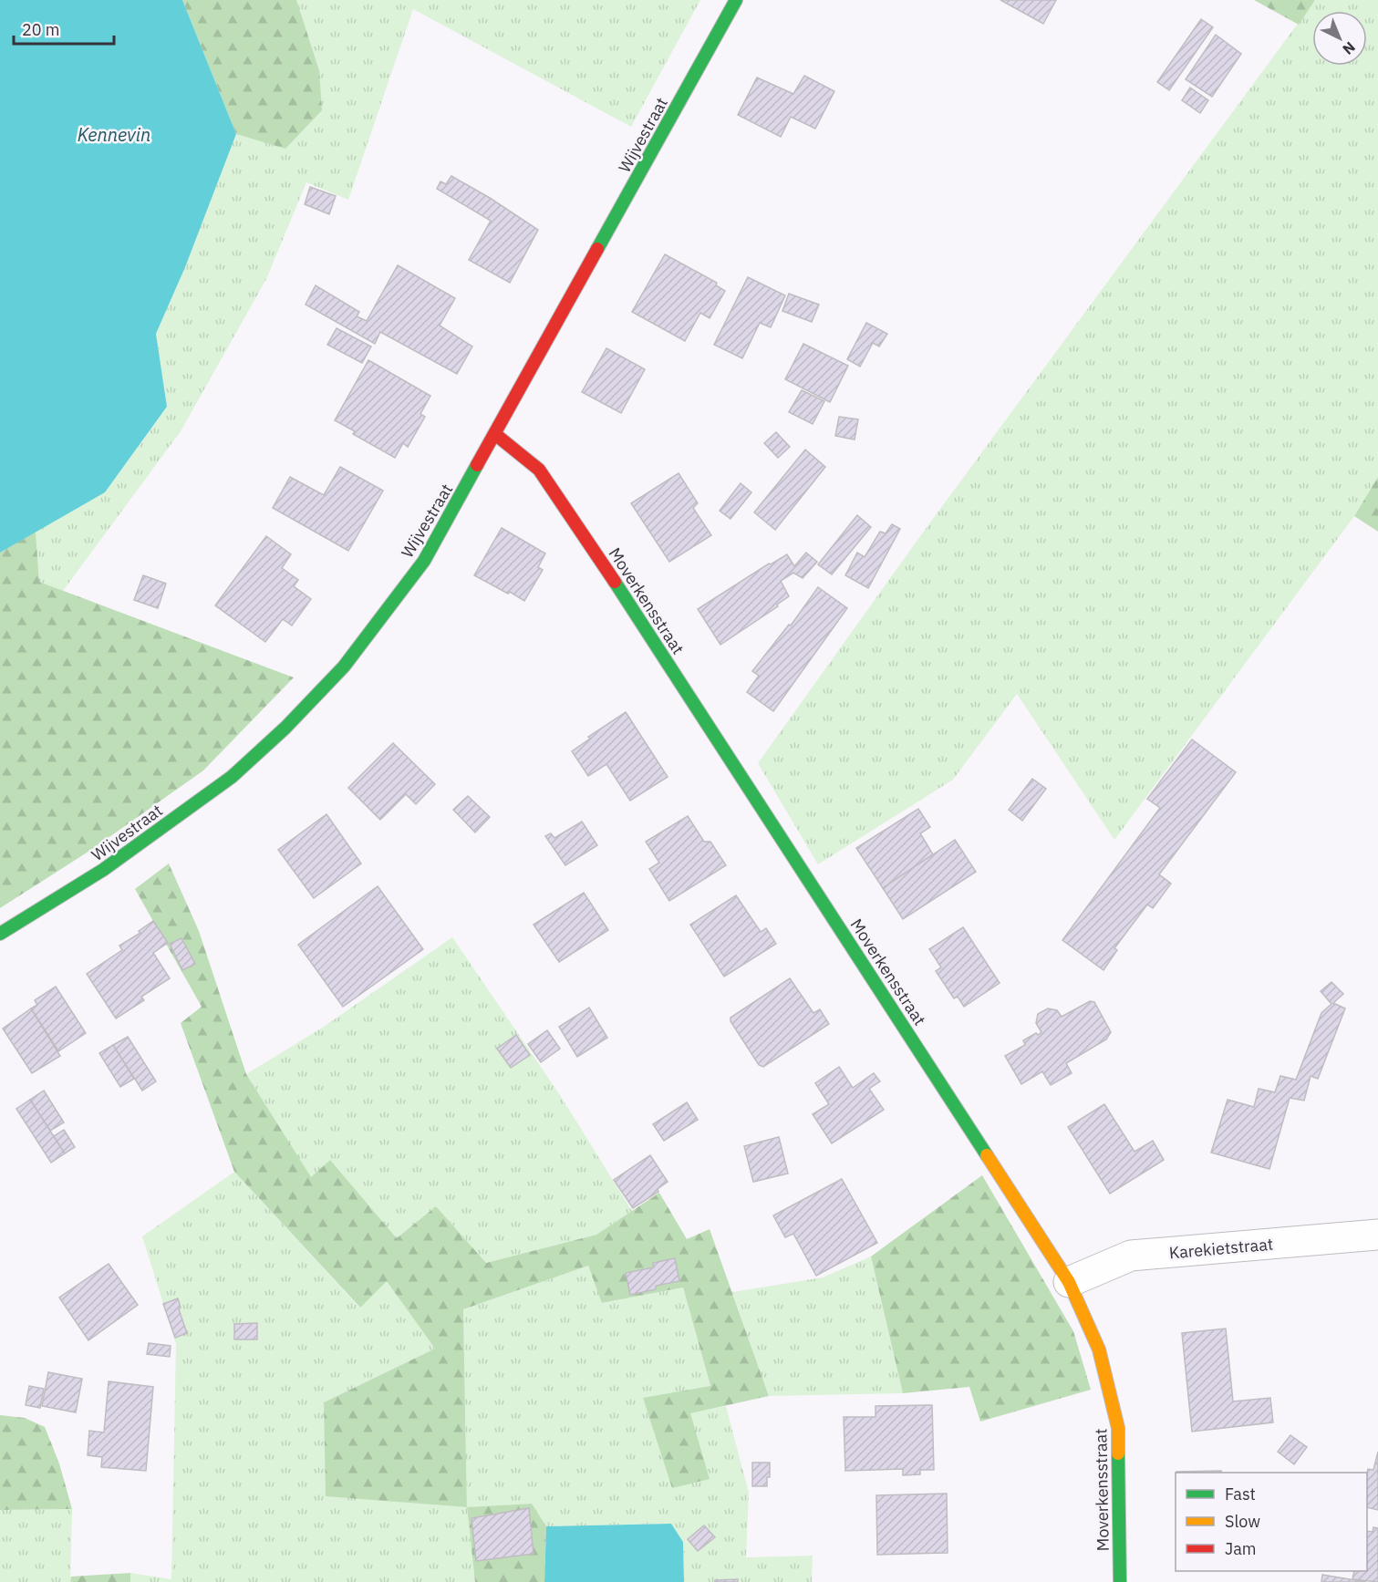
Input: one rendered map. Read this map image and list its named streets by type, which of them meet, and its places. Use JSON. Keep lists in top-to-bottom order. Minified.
{"streets":{"street":["Wijvestraat","Moverkensstraat","Karekietstraat"]},"crossings":[["Wijvestraat","Moverkensstraat"],["Moverkensstraat","Karekietstraat"]],"water":["Kennevin"],"legend":["Fast","Slow","Jam"],"scale_bar":"20 m","north":"bottom right"}
